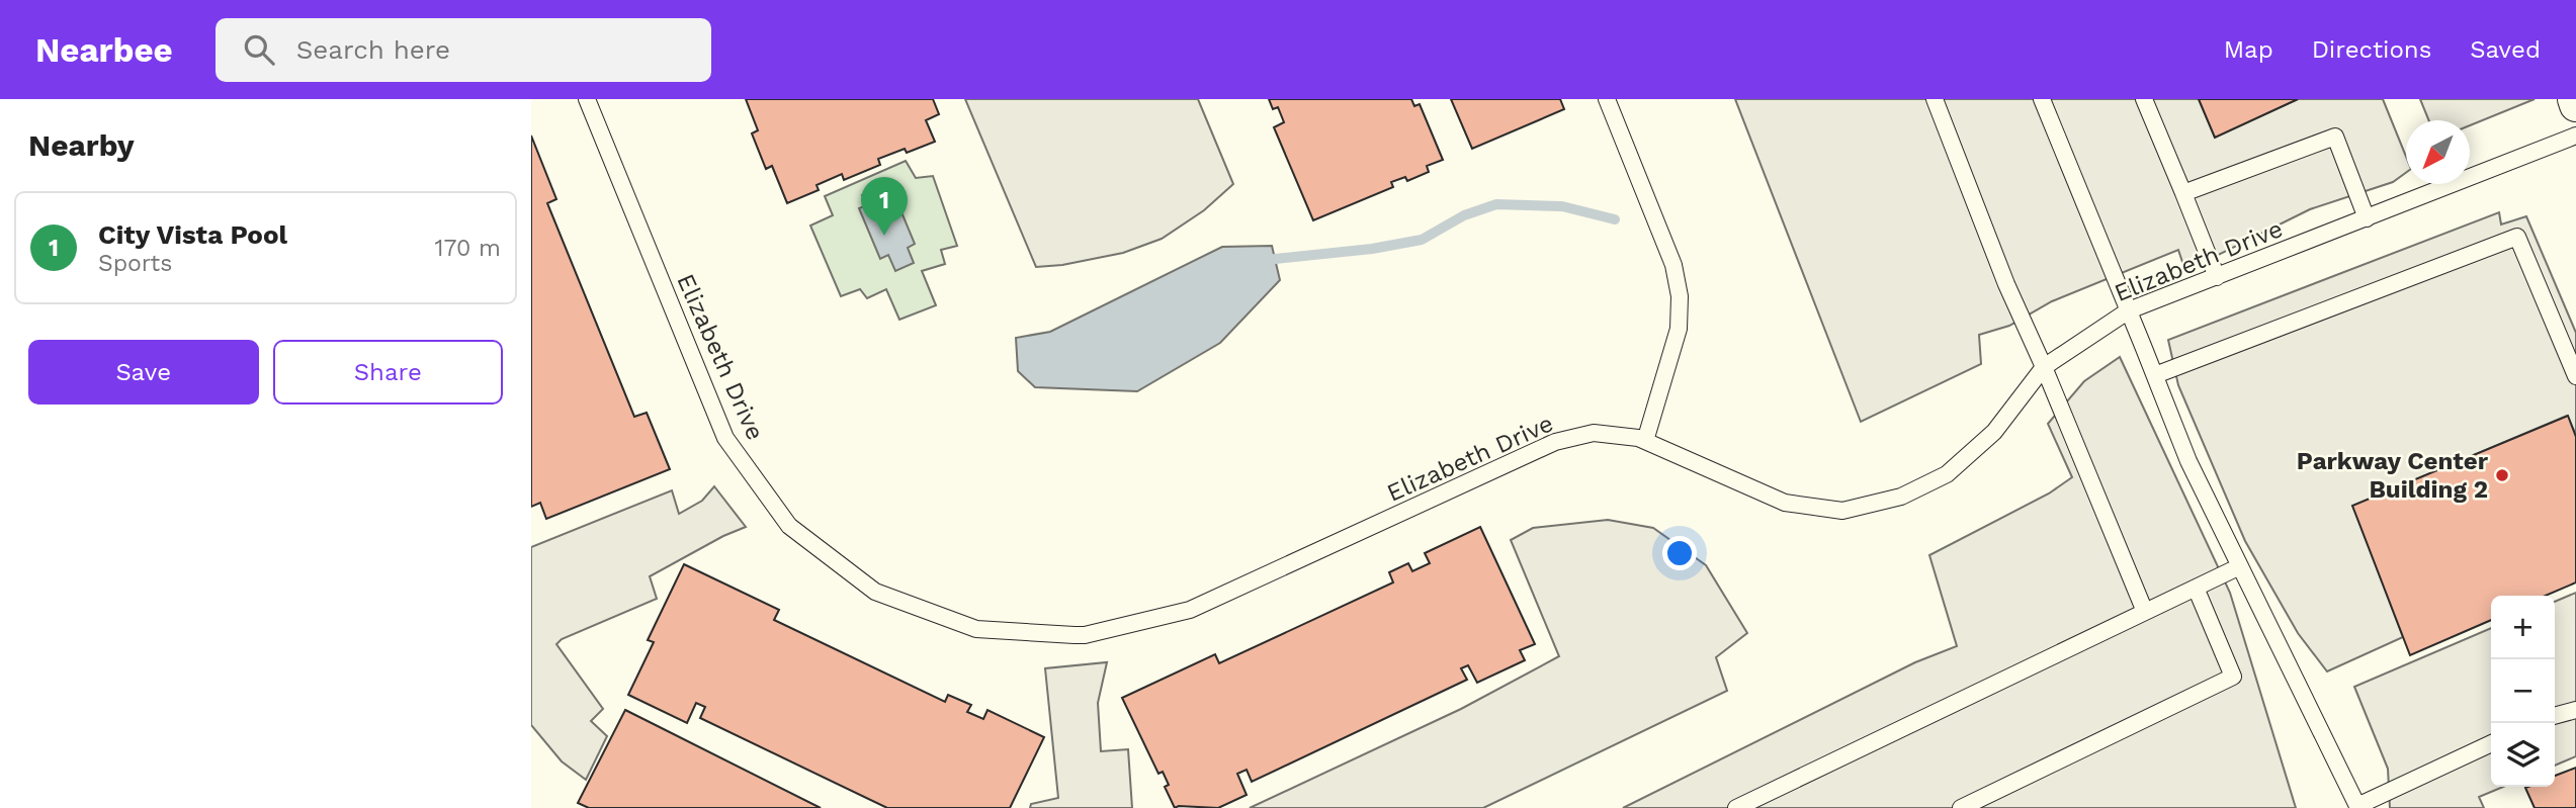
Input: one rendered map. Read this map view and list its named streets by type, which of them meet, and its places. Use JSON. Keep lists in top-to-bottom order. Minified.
{"streets":{"lane":["Elizabeth Drive"]},"places":["Parkway Center Building 2"],"north":"bottom left","page":{"header":"Nearbee","search":"Search here","nav":["Map","Directions","Saved"],"heading":"Nearby","pins":"1","list":[{"mark":"1","name":"City Vista Pool","note":"Sports","value":"170 m"}],"buttons":["Save","Share"],"map_buttons":["+","−"]}}
